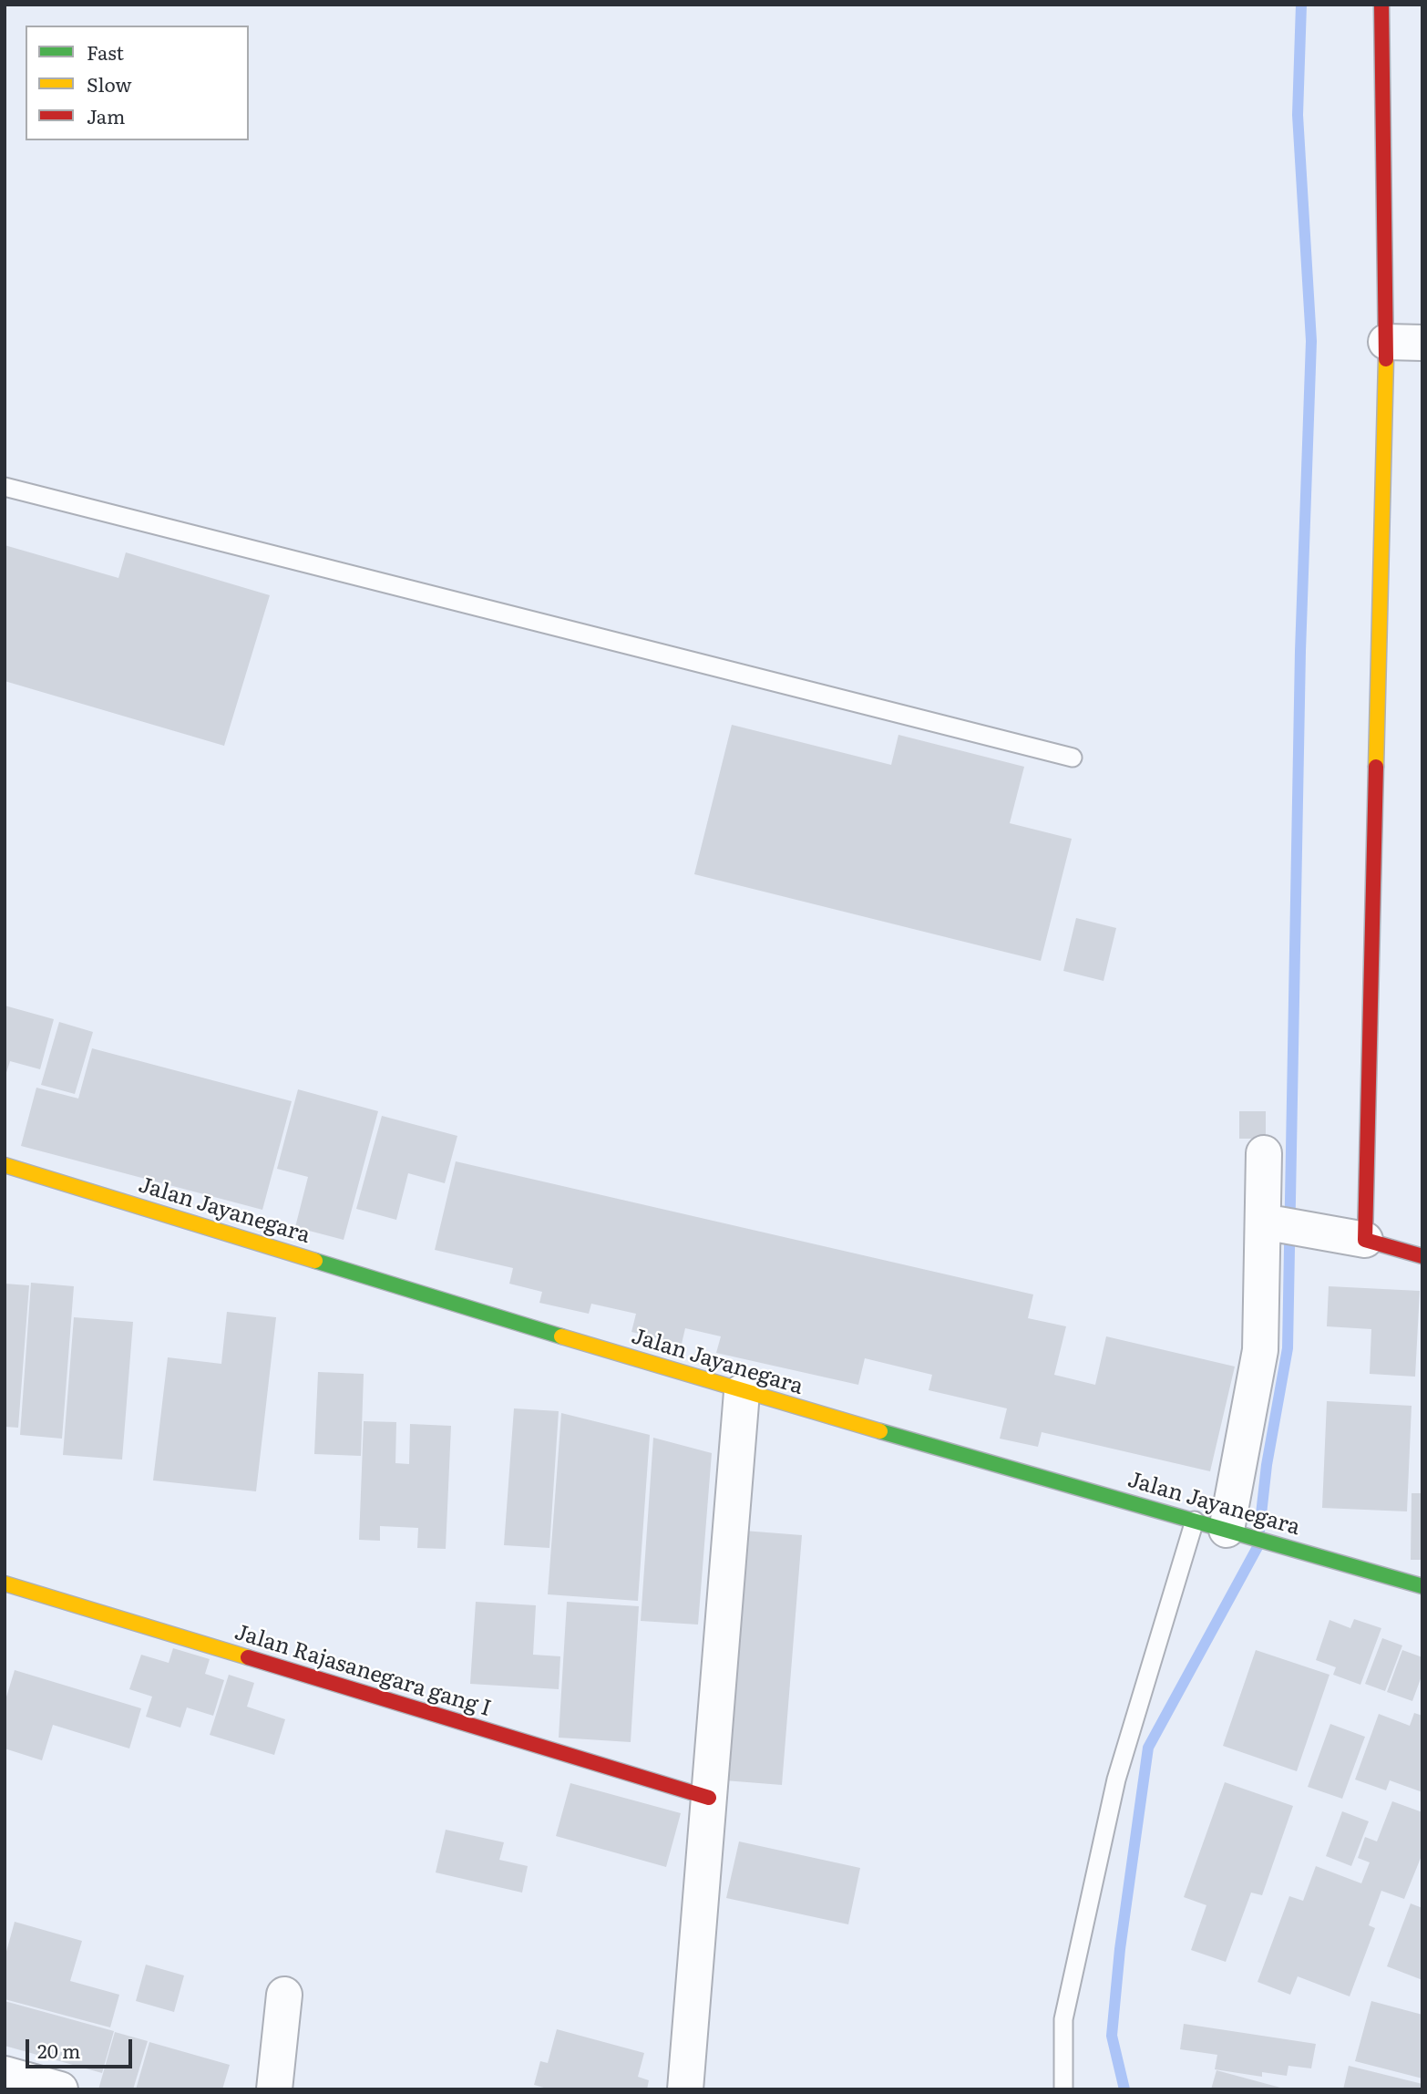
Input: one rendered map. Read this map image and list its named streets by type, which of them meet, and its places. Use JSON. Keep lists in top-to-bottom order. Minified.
{"streets":{"street":["Jalan Jayanegara","Jalan Rajasanegara gang I"]},"legend":["Fast","Slow","Jam"],"scale_bar":"20 m"}
